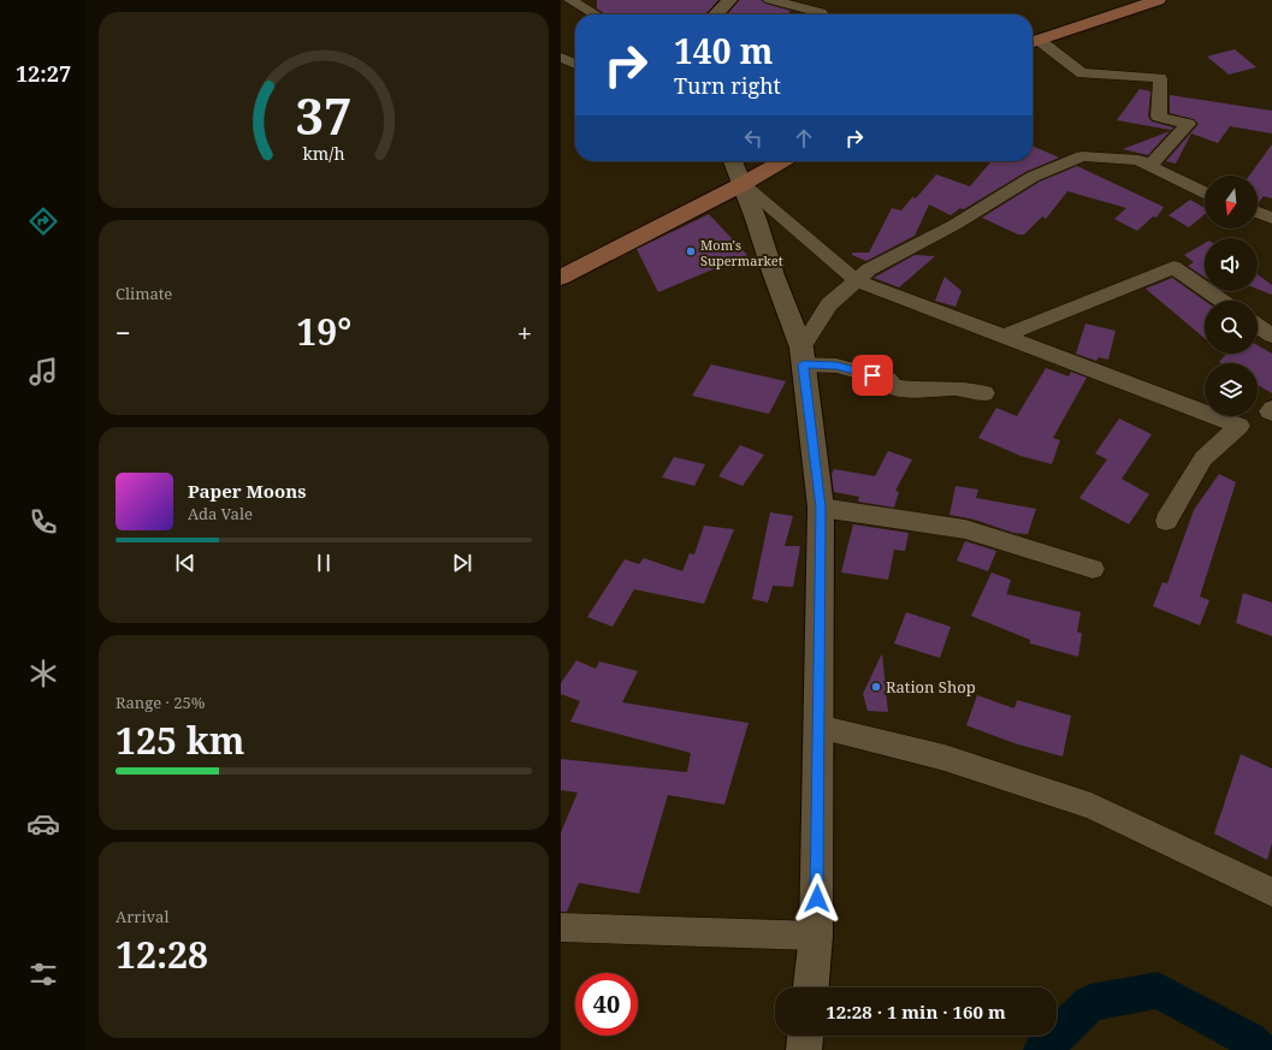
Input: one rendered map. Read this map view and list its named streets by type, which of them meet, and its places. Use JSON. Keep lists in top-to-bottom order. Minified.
{"places":["Mom's Supermarket","Ration Shop"],"north":"bottom","page":{"tabs":"12:27","turn":["140 m","Turn right"],"tile":["Climate",["Range · 25%","125 km"],["Arrival","12:28"]],"heat":["−","19°","+"],"song":["Paper Moons","Ada Vale"],"limit":"40","trip":"12:28 · 1 min · 160 m","gauge":["37","km/h"]}}
